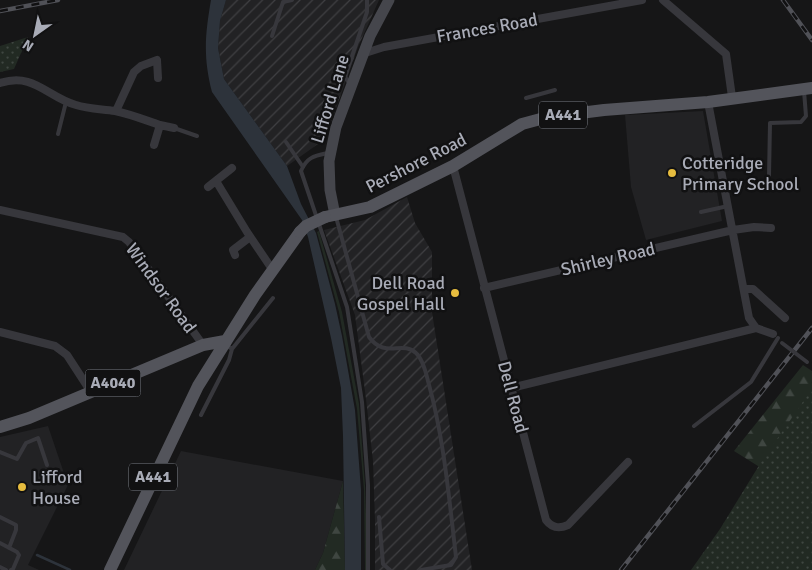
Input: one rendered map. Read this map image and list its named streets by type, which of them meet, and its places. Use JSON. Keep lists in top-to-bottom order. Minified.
{"streets":{"main road":["A441","Pershore Road","A4040"],"street":["Frances Road","Lifford Lane","Shirley Road","Windsor Road","Dell Road"]},"crossings":[["Frances Road","Lifford Lane"],["Lifford Lane","Pershore Road"],["Pershore Road","A4040"],["Pershore Road","Dell Road"],["Shirley Road","Dell Road"],["Windsor Road","A4040"]],"places":["Cotteridge Primary School","Dell Road Gospel Hall","Lifford House"],"north":"bottom left"}
